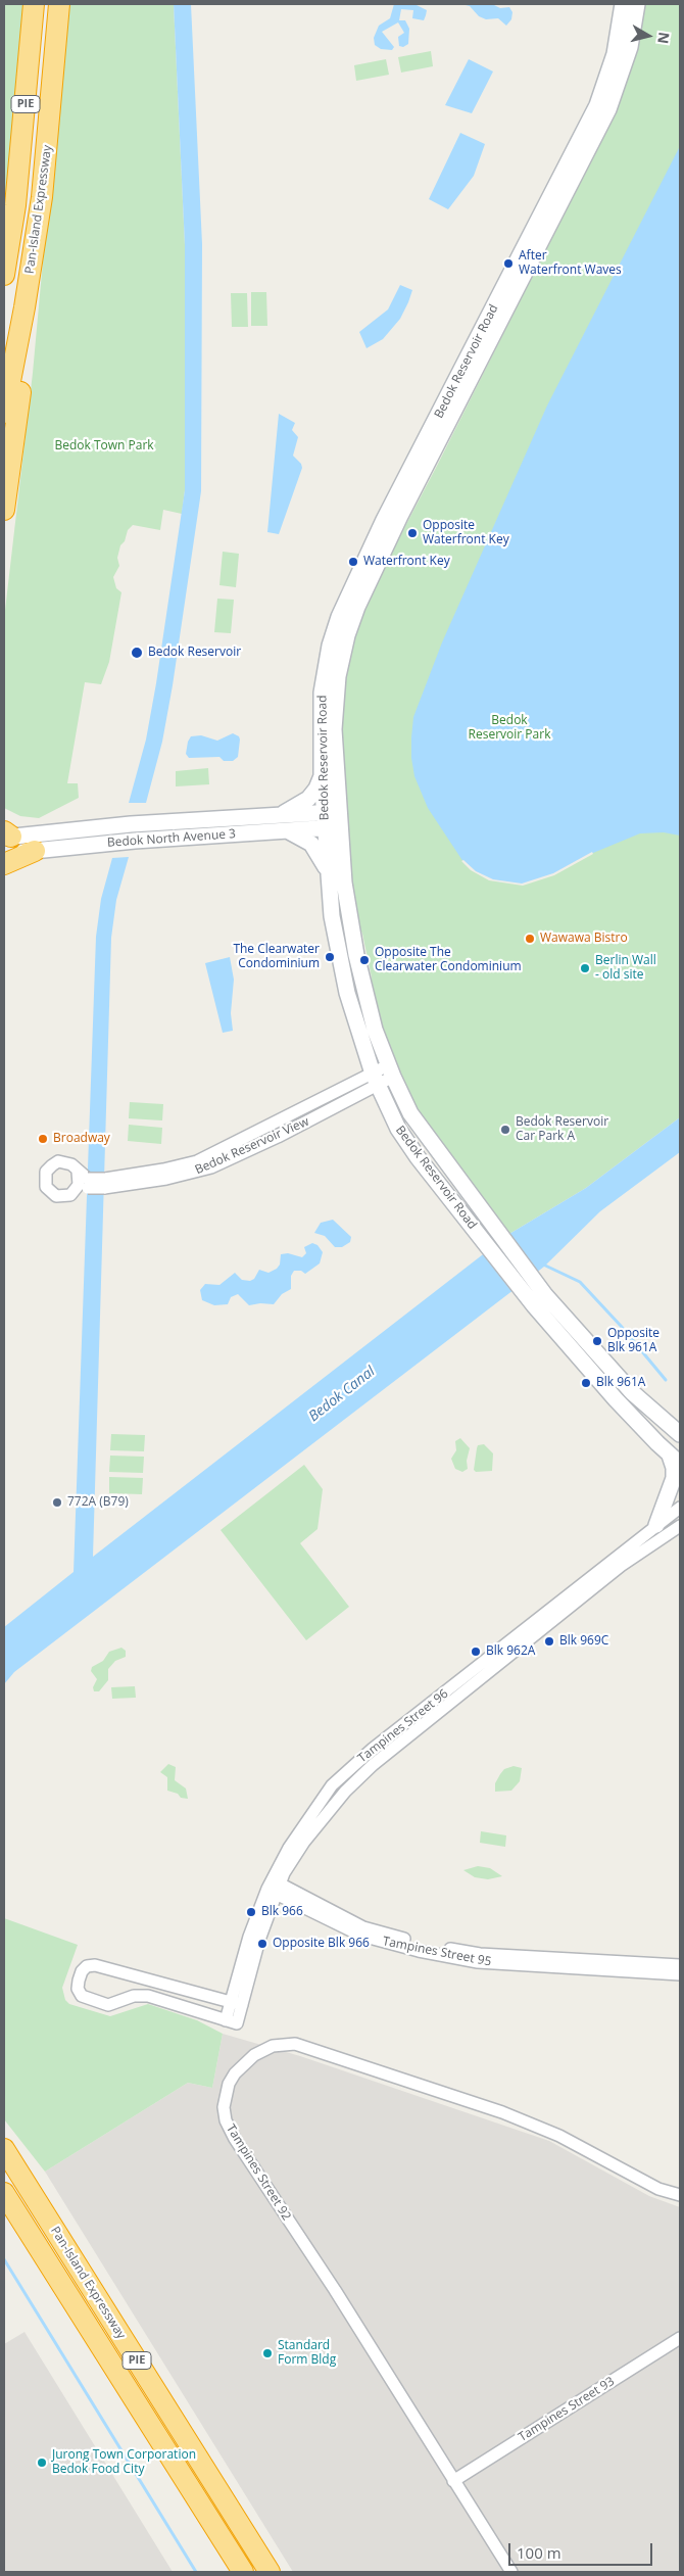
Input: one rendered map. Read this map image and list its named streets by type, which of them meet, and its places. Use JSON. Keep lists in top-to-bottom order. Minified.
{"streets":{"highway":["PIE","Pan-Island Expressway"],"main road":["Bedok Reservoir Road","Bedok North Avenue 3"],"street":["Bedok Reservoir View","Tampines Street 96","Tampines Street 95","Tampines Street 92","Tampines Street 93"]},"crossings":[["Bedok Reservoir Road","Bedok North Avenue 3"],["Bedok Reservoir Road","Bedok Reservoir View"],["Tampines Street 96","Tampines Street 95"],["Tampines Street 92","Tampines Street 93"]],"water":["Bedok Canal"],"parks":["Bedok Town Park","Bedok Reservoir Park"],"places":["After Waterfront Waves","Opposite Waterfront Key","Waterfront Key","Bedok Reservoir","Wawawa Bistro","The Clearwater Condominium","Opposite The Clearwater Condominium","Berlin Wall - old site","Bedok Reservoir Car Park A","Broadway","Opposite Blk 961A","Blk 961A","772A (B79)","Blk 969C","Blk 962A","Blk 966","Opposite Blk 966","Standard Form Bldg","Jurong Town Corporation Bedok Food City"],"scale_bar":"100 m","north":"right"}
